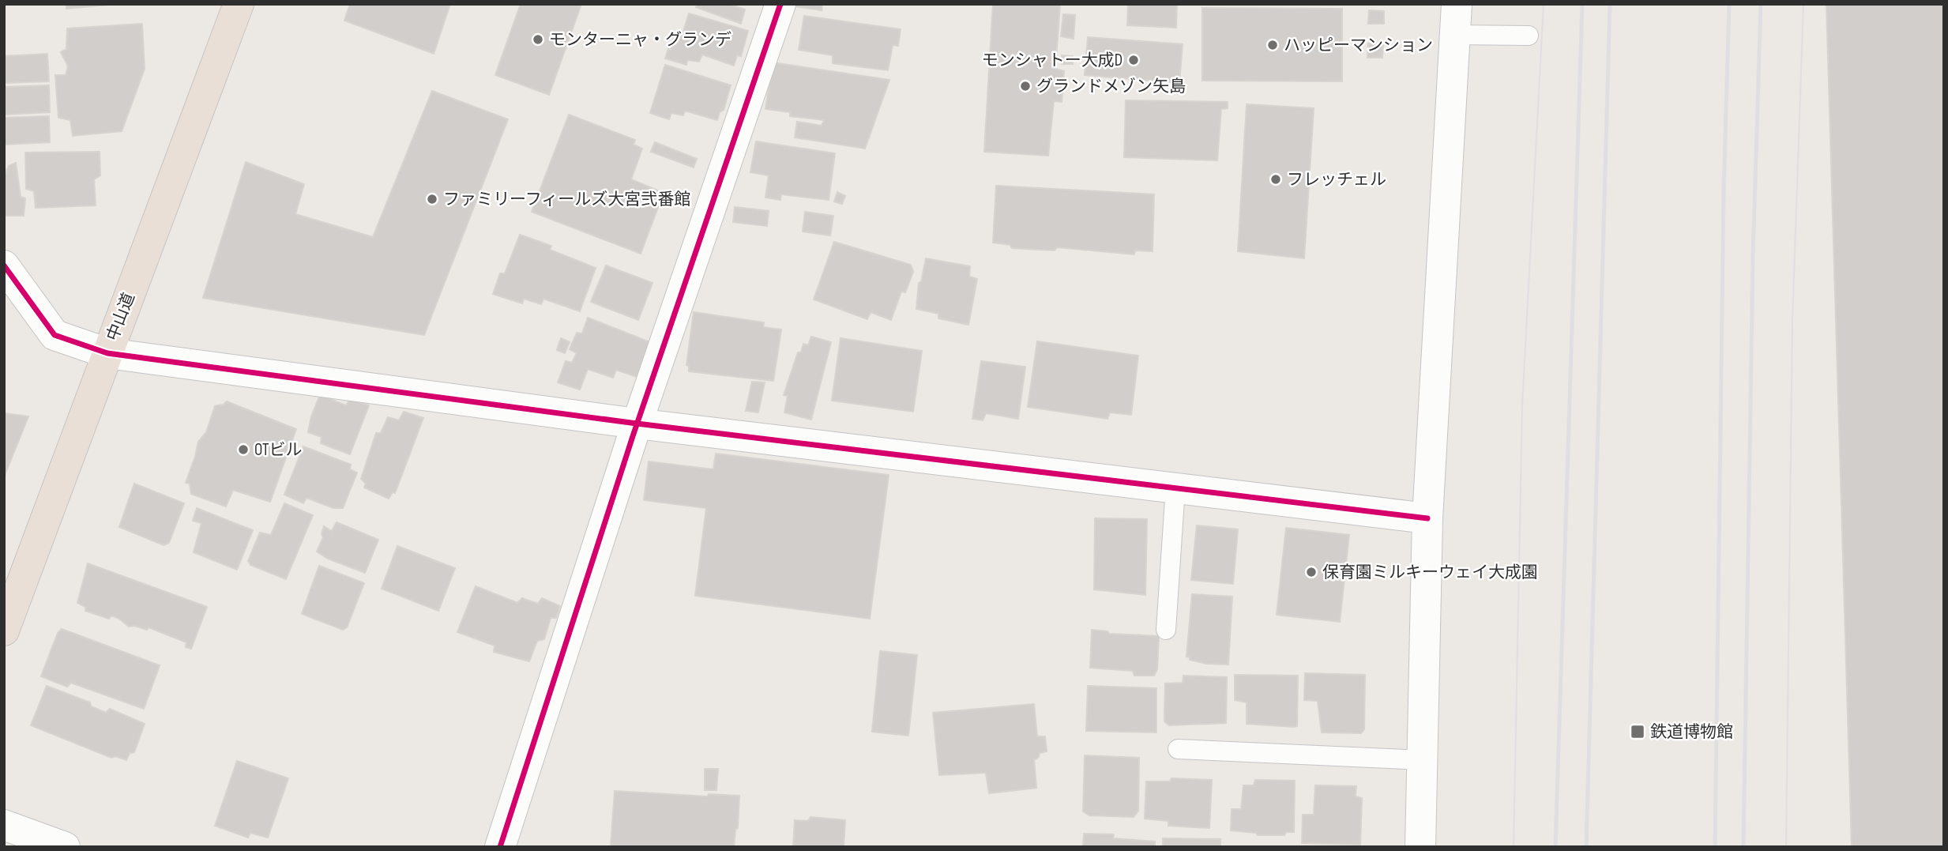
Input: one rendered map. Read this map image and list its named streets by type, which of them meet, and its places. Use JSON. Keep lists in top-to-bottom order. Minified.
{"streets":{"highway":["中山道"]},"places":{"other":["モンターニャ・グランデ","ハッピーマンション","モンシャトー大成D","グランドメゾン矢島","フレッチェル","ファミリーフィールズ大宮弐番館","OTビル","保育園ミルキーウェイ大成園"],"transit":["鉄道博物館"]}}
